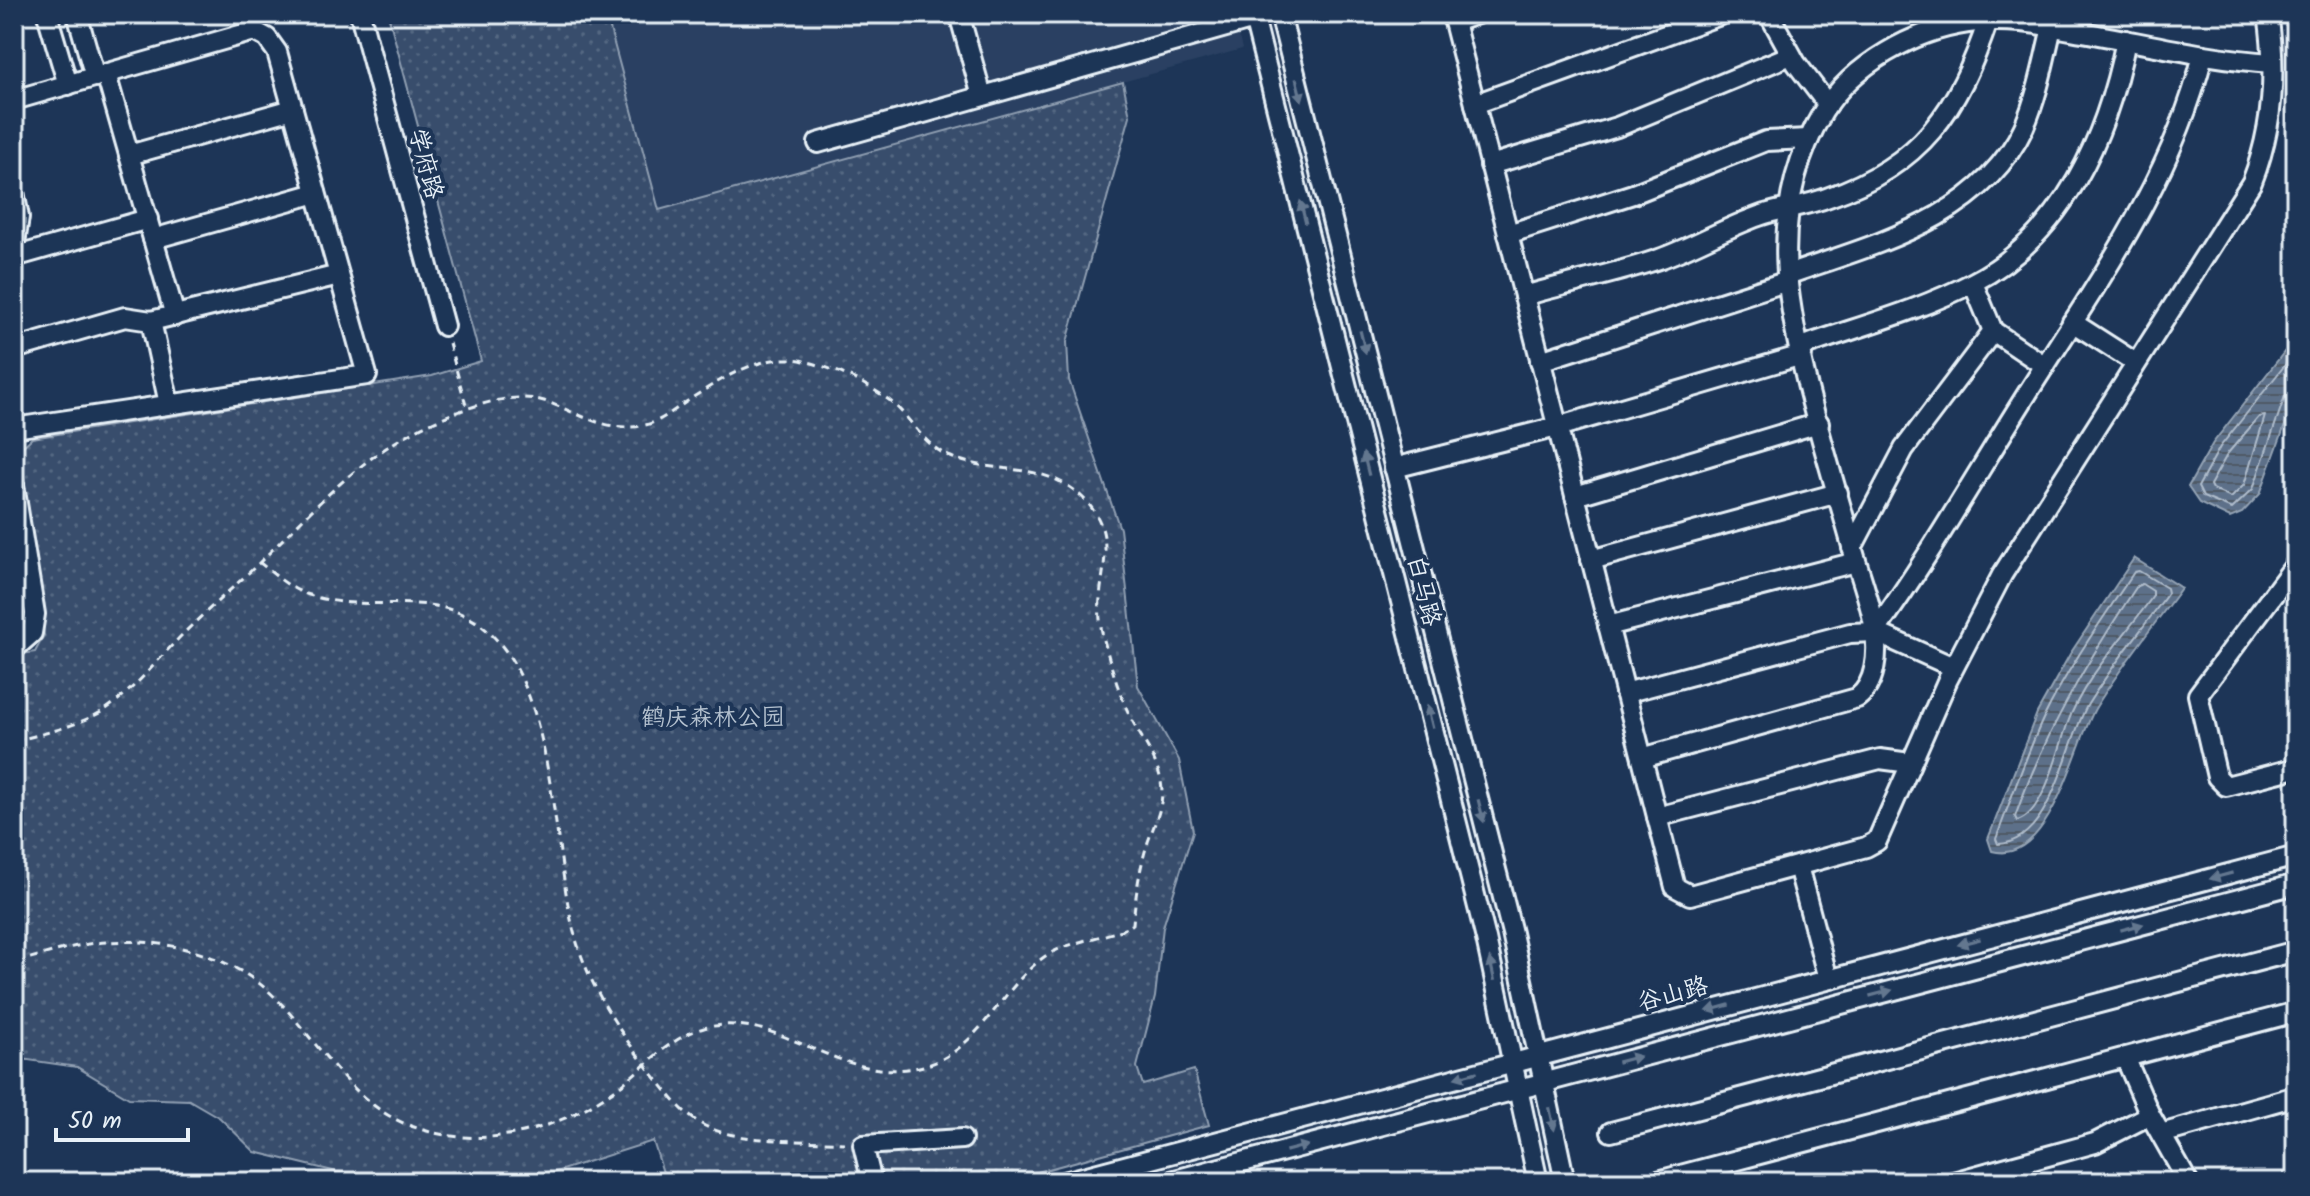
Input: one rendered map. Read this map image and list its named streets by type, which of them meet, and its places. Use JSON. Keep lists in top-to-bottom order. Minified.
{"streets":{"street":["学府路","白马路","谷山路"]},"crossings":[["白马路","谷山路"]],"parks":["鹤庆森林公园"],"scale_bar":"50 m"}
